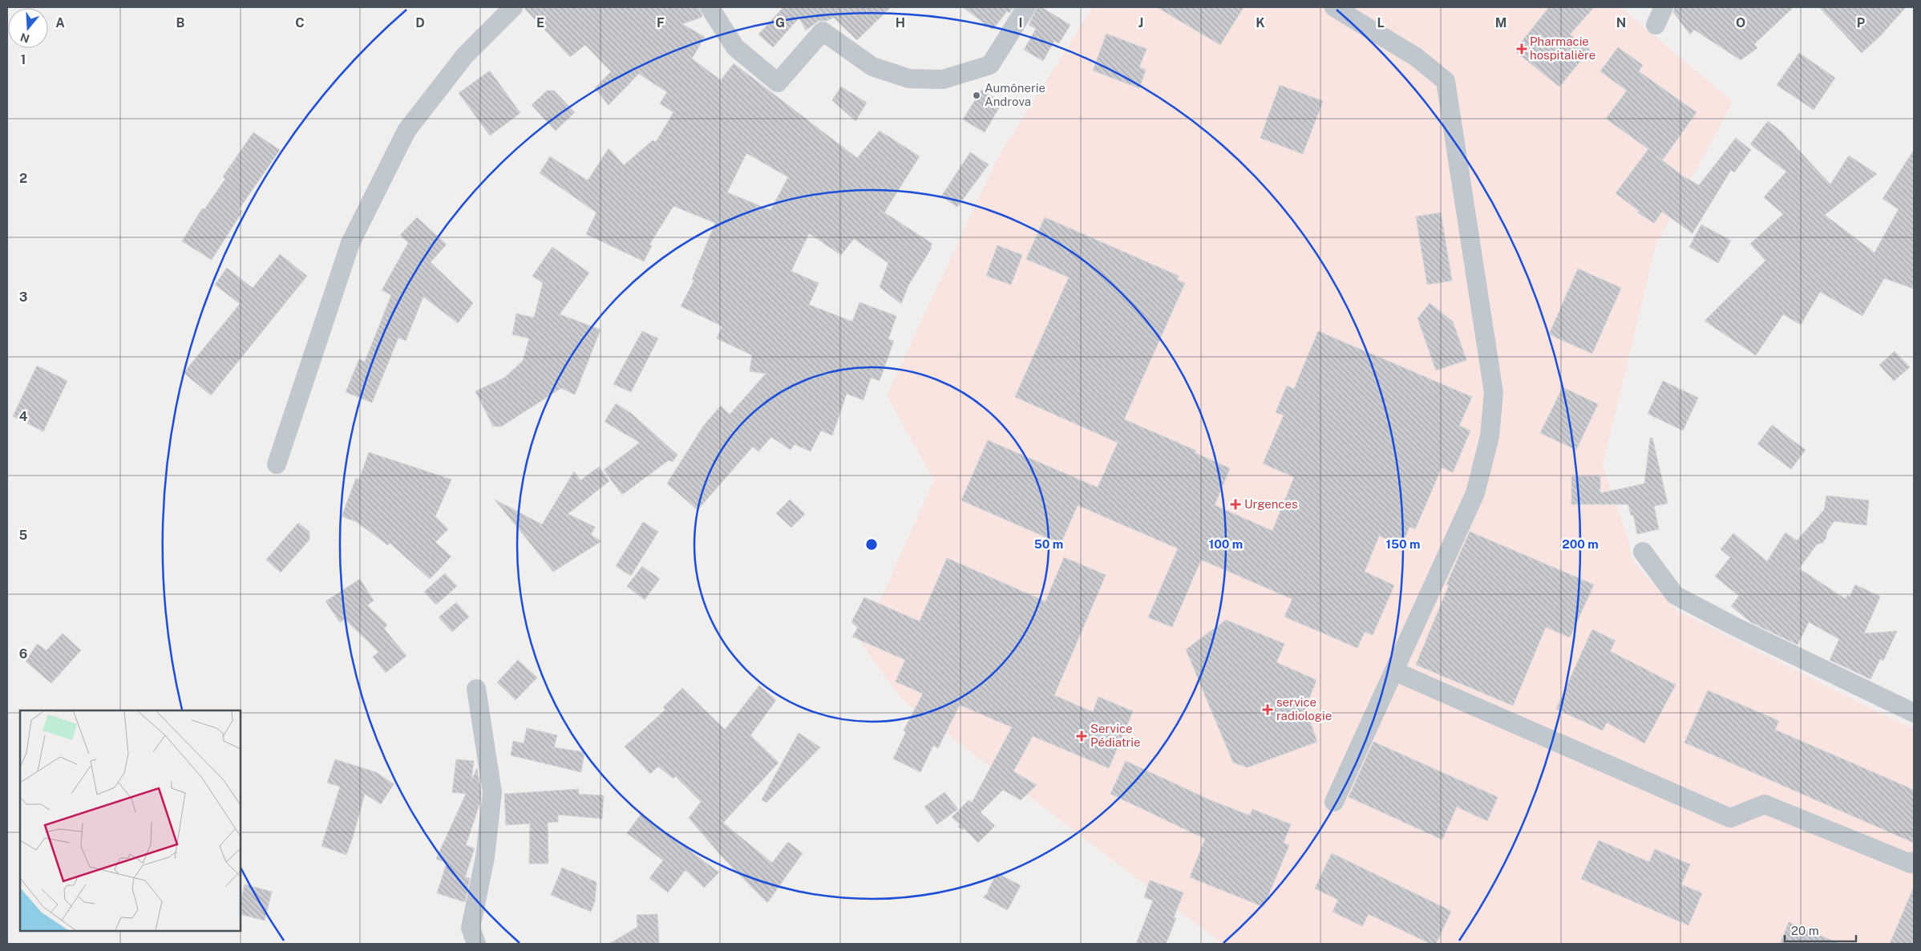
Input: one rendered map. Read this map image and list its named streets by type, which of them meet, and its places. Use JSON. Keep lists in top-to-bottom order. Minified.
{"places":{"health":["Pharmacie hospitalière","Urgences","service radiologie","Service Pédiatrie"],"other":["Aumônerie Androva"]},"scale_bar":"20 m","north":"bottom","grid":{"columns":["A","B","C","D","E","F","G","H","I","J","K","L","M","N","O","P"],"rows":["1","2","3","4","5","6"]},"rings":["50 m","100 m","150 m","200 m"]}
